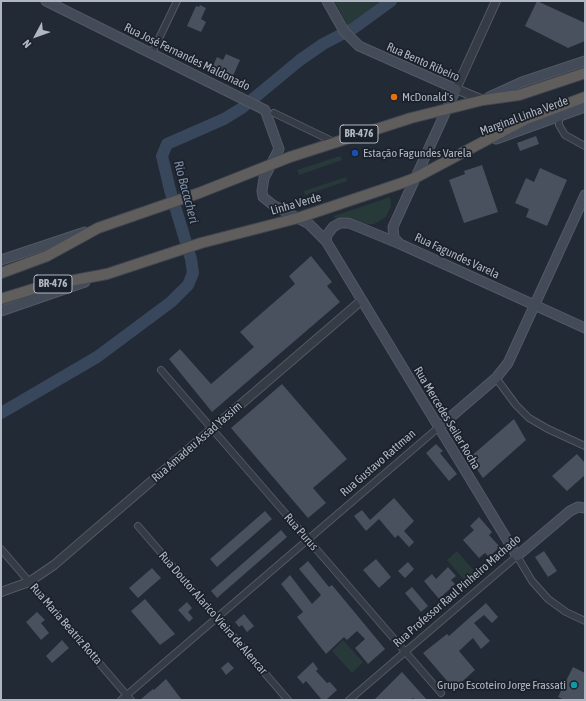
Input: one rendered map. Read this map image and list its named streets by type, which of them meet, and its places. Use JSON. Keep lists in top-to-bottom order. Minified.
{"streets":{"highway":["BR-476","Linha Verde"],"main road":["Rua José Fernandes Maldonado","Rua Bento Ribeiro","Marginal Linha Verde","Rua Fagundes Varela","Rua Mercedes Seiler Rocha","Rua Gustavo Rattman","Rua Professor Raul Pinheiro Machado"],"street":["Rua Amadeu Assad Yassim","Rua Purus","Rua Doutor Alarico Vieira de Alencar","Rua Maria Beatriz Rotta"]},"crossings":[["Rua José Fernandes Maldonado","BR-476"],["Rua José Fernandes Maldonado","Linha Verde"],["Rua José Fernandes Maldonado","Rua Mercedes Seiler Rocha"],["Rua Bento Ribeiro","BR-476"],["Marginal Linha Verde","Linha Verde"],["Linha Verde","Rua Mercedes Seiler Rocha"],["Rua Fagundes Varela","Rua Mercedes Seiler Rocha"],["Rua Fagundes Varela","Rua Gustavo Rattman"],["Rua Mercedes Seiler Rocha","Rua Amadeu Assad Yassim"],["Rua Mercedes Seiler Rocha","Rua Gustavo Rattman"],["Rua Mercedes Seiler Rocha","Rua Professor Raul Pinheiro Machado"],["Rua Amadeu Assad Yassim","Rua Purus"],["Rua Amadeu Assad Yassim","Rua Maria Beatriz Rotta"],["Rua Gustavo Rattman","Rua Purus"],["Rua Gustavo Rattman","Rua Doutor Alarico Vieira de Alencar"],["Rua Gustavo Rattman","Rua Maria Beatriz Rotta"],["Rua Purus","Rua Professor Raul Pinheiro Machado"]],"water":["Rio Bacacheri"],"places":["McDonald's","Estação Fagundes Varela","Grupo Escoteiro Jorge Frassati"],"north":"bottom left"}
